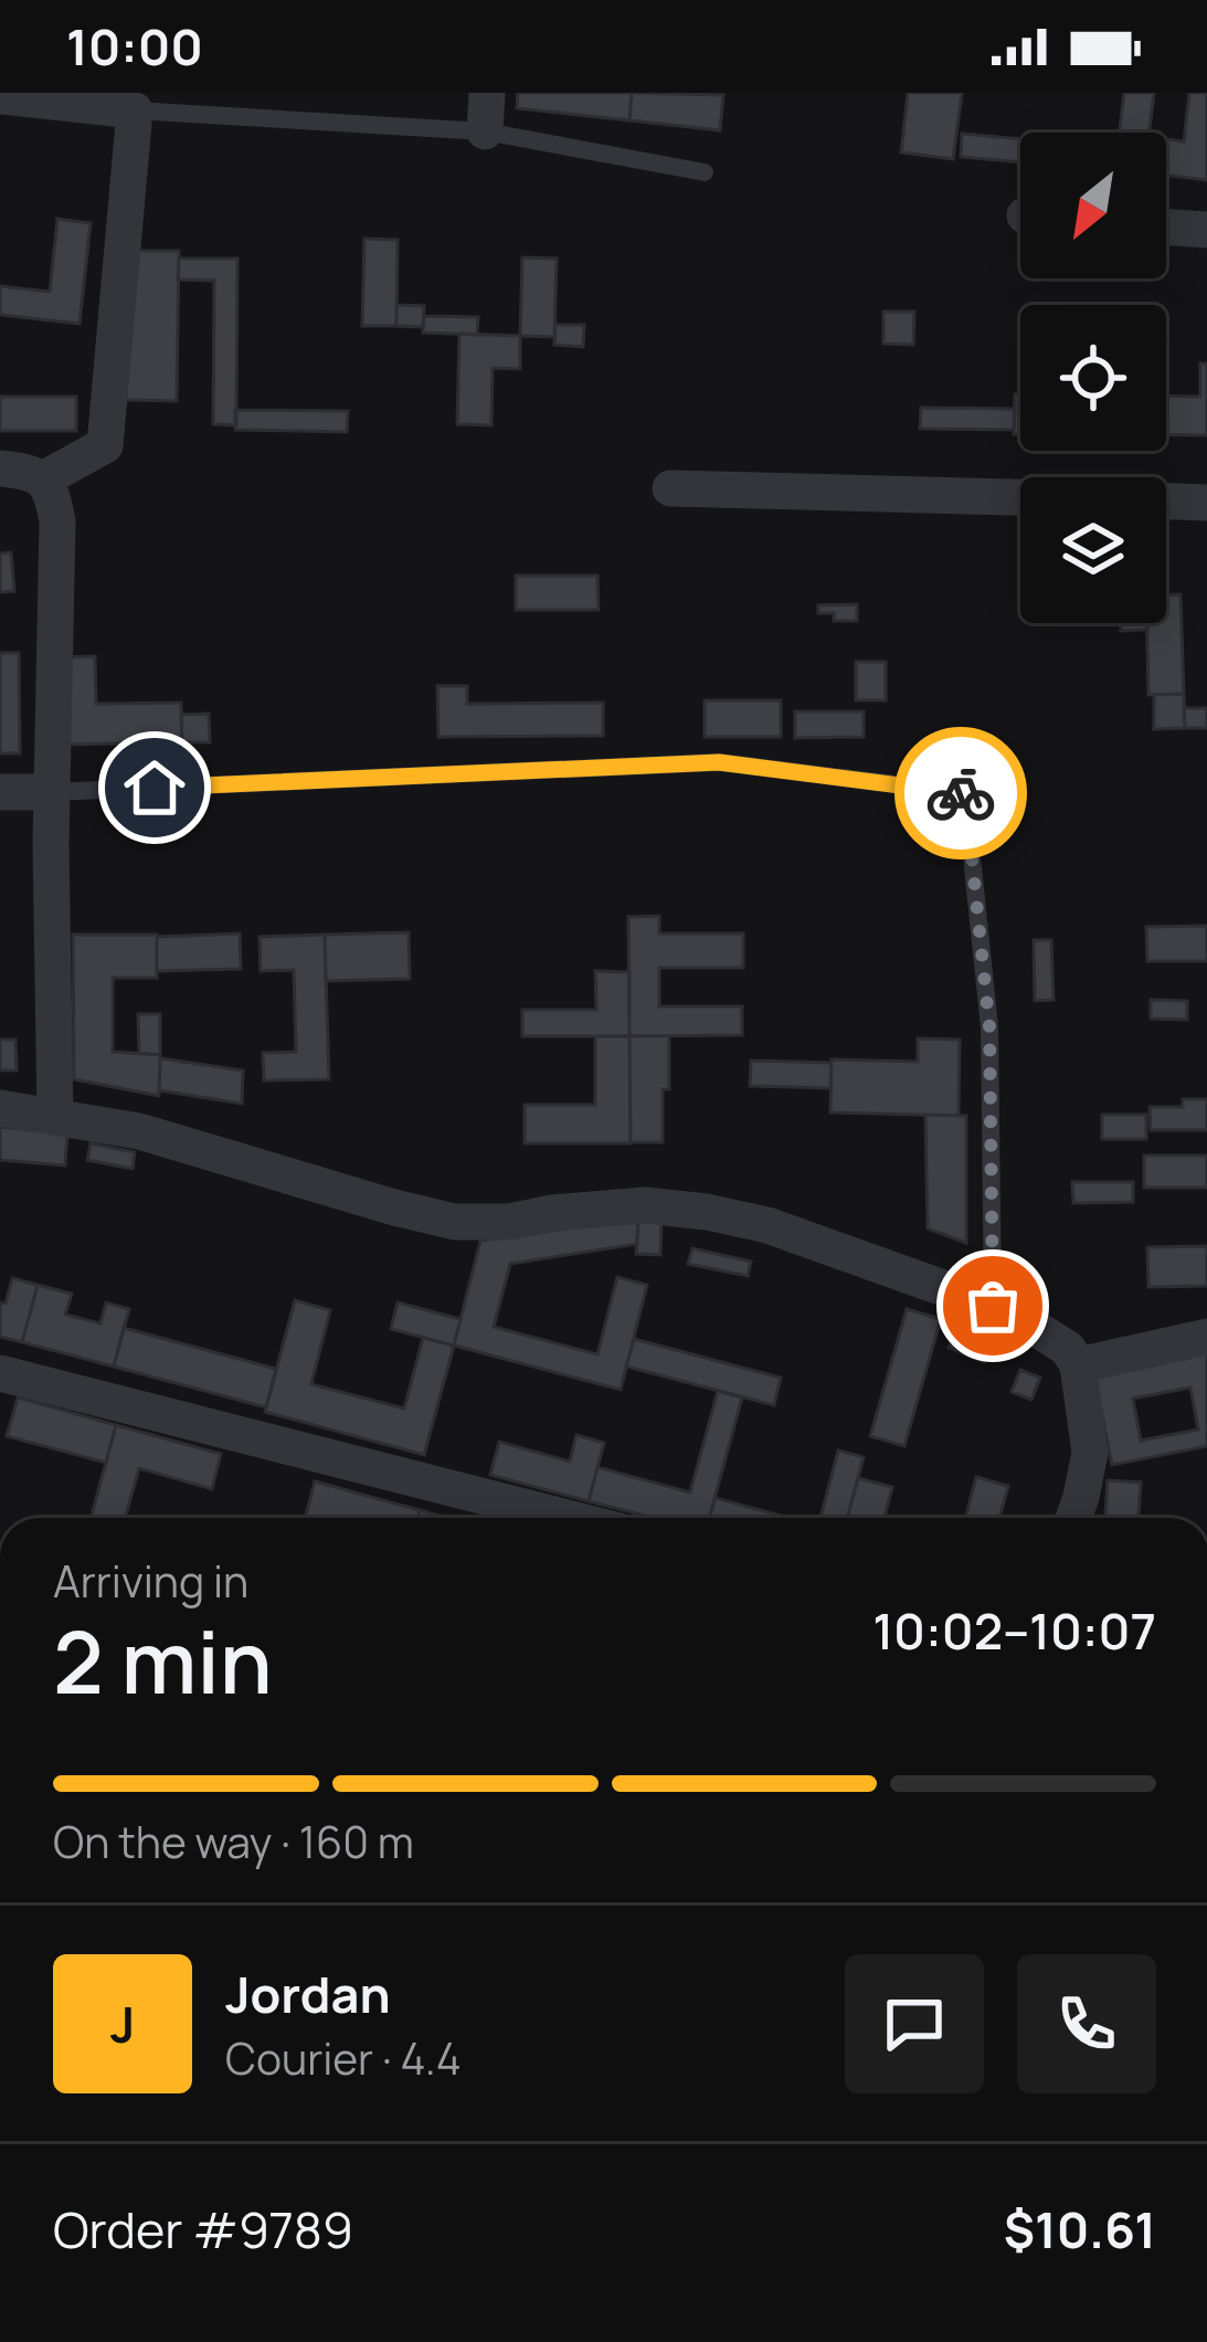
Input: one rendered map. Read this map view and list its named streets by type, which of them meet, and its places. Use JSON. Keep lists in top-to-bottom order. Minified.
{"north":"bottom left","page":{"status":"10:00","heading":["2 min","Arriving in","10:02–10:07"],"panel":["Jordan","Courier · 4.4","Order #9789","$10.61"],"bar":"On the way · 160 m","round":"J"}}
